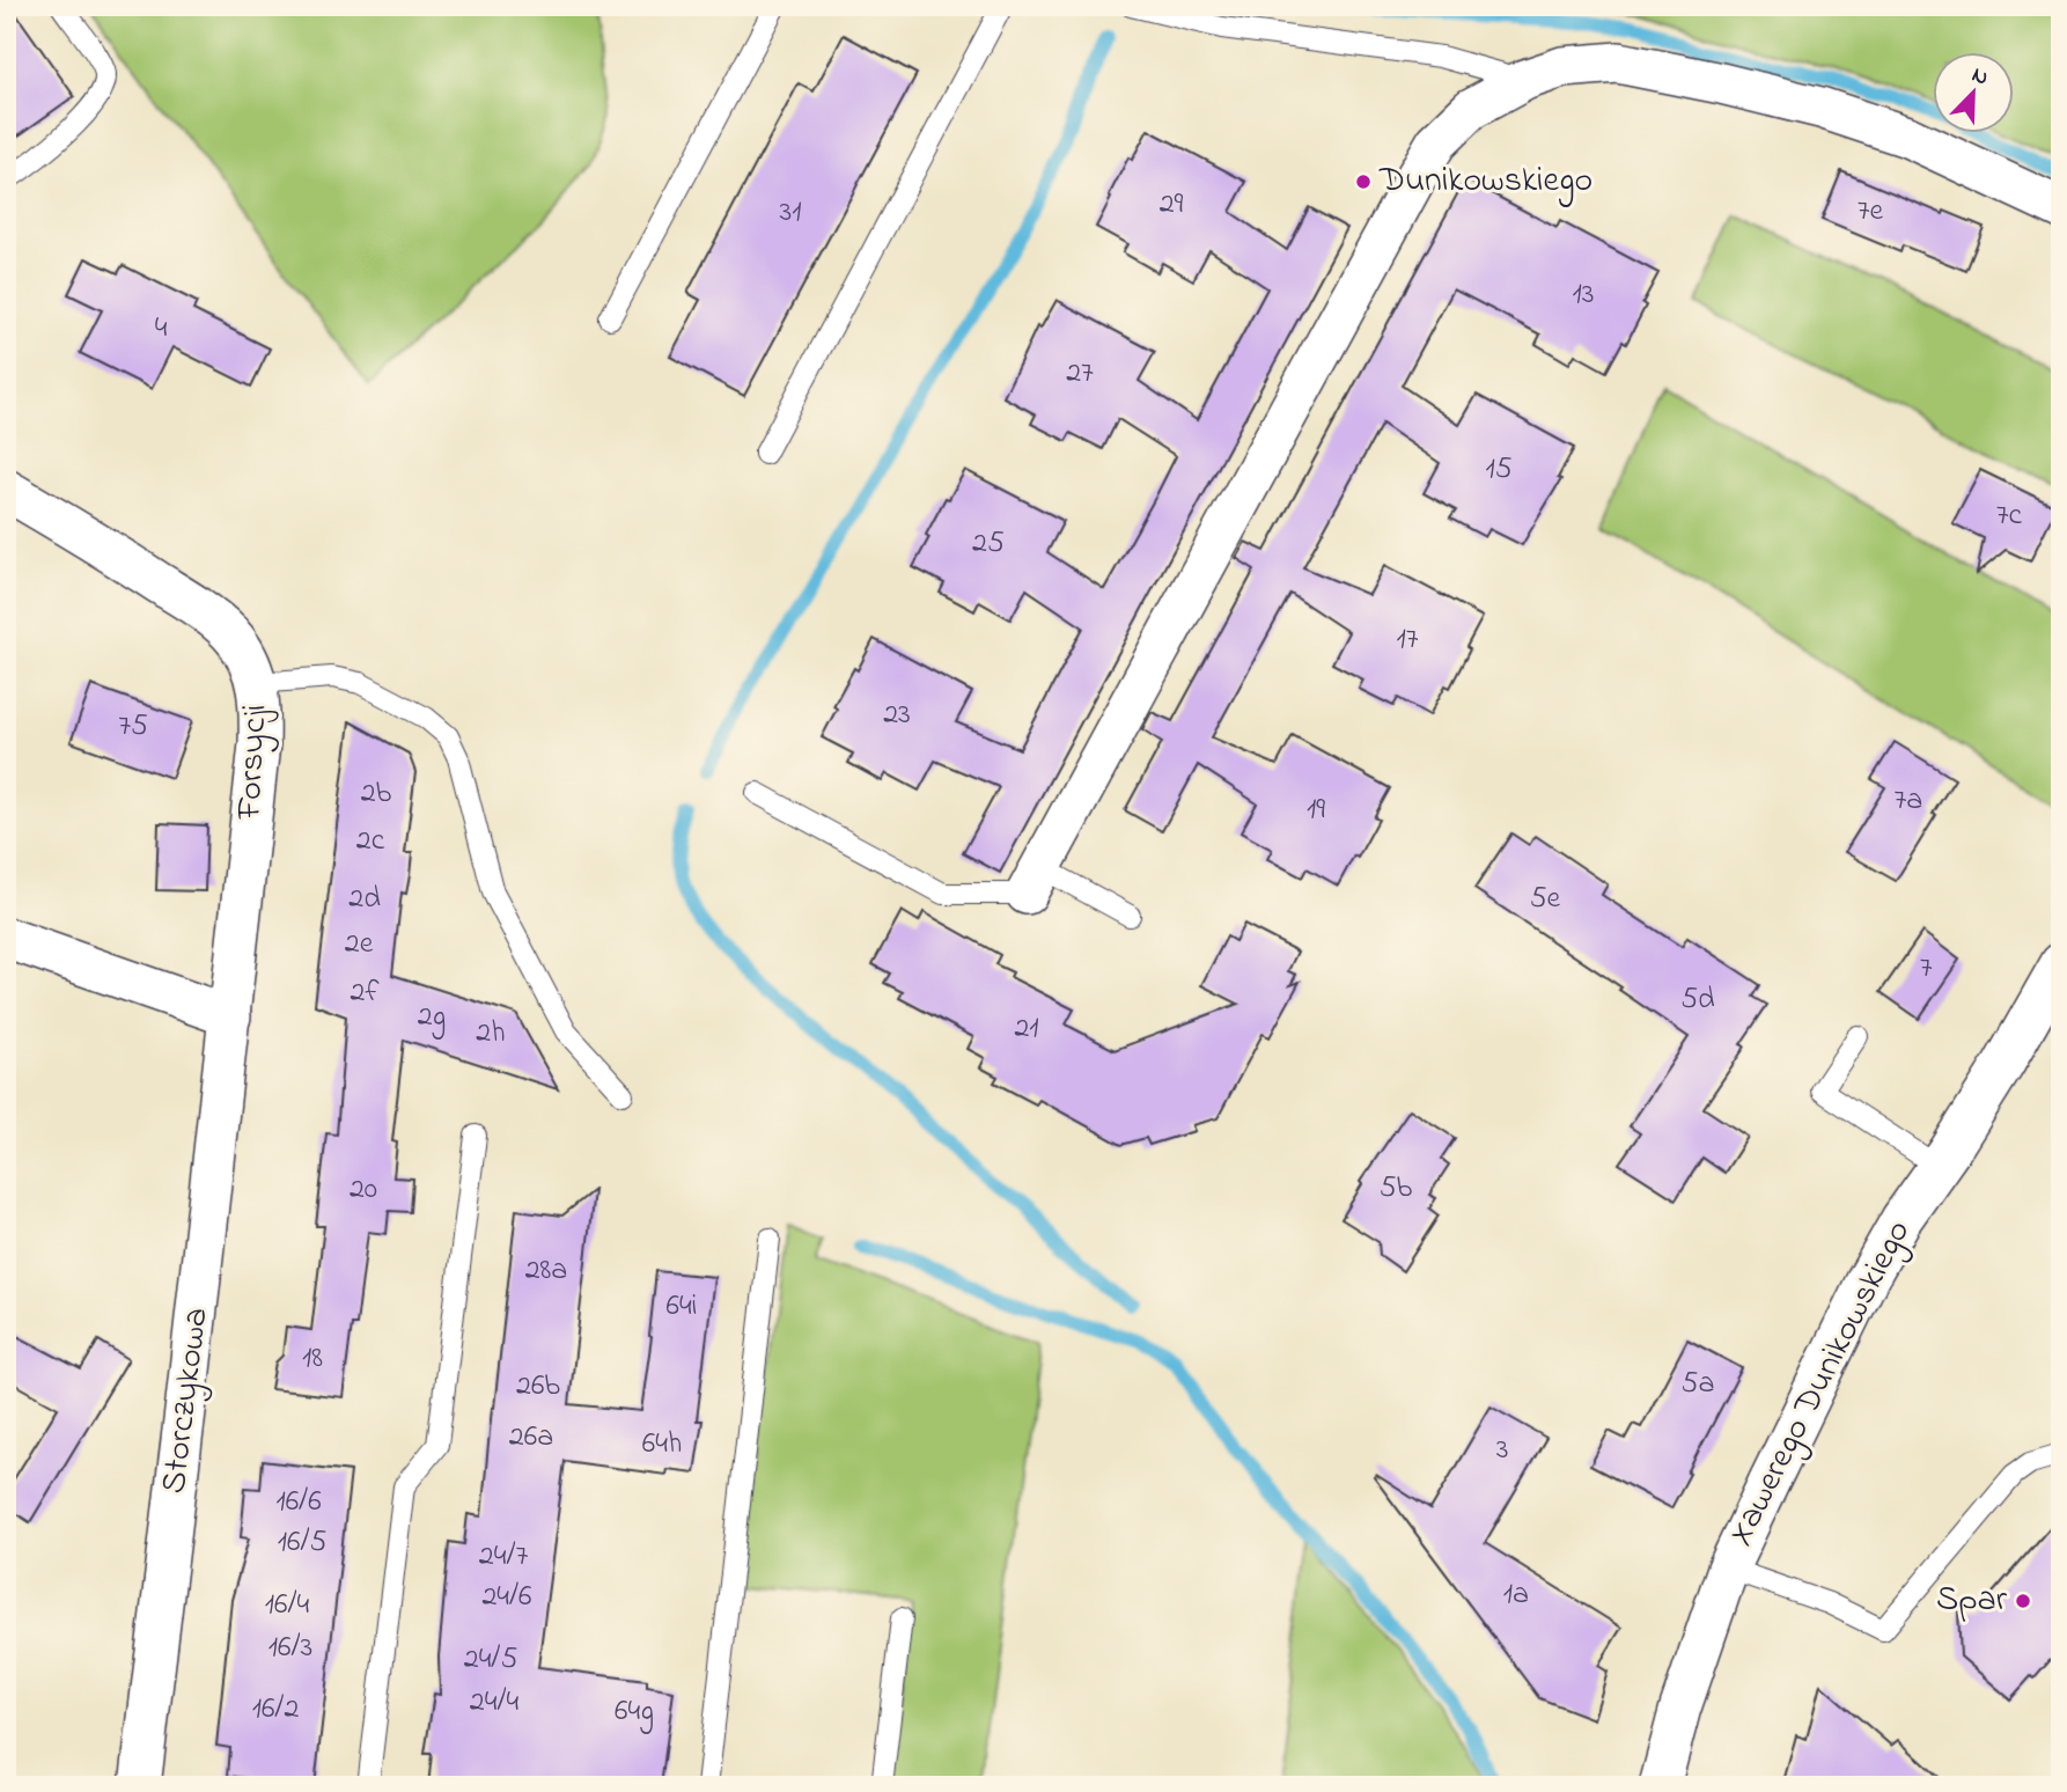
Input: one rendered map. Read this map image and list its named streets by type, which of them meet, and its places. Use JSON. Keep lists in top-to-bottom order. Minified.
{"streets":{"street":["Forsycji","Xawerego Dunikowskiego","Storczykowa"]},"crossings":[["Forsycji","Storczykowa"]],"places":["Dunikowskiego","Spar"],"house_numbers":["29","7e","31","13","4","27","15","7c","25","17","23","75","2b","7a","19","2c","2d","5e","2e","7","2f","5d","2g","21","2h","5b","20","28a","64i","18","5a","26b","26a","64h","3","16/6","16/5","24/7","1a","24/6","16/4","16/3","24/5","24/4","16/2","64g"],"north":"top right"}
